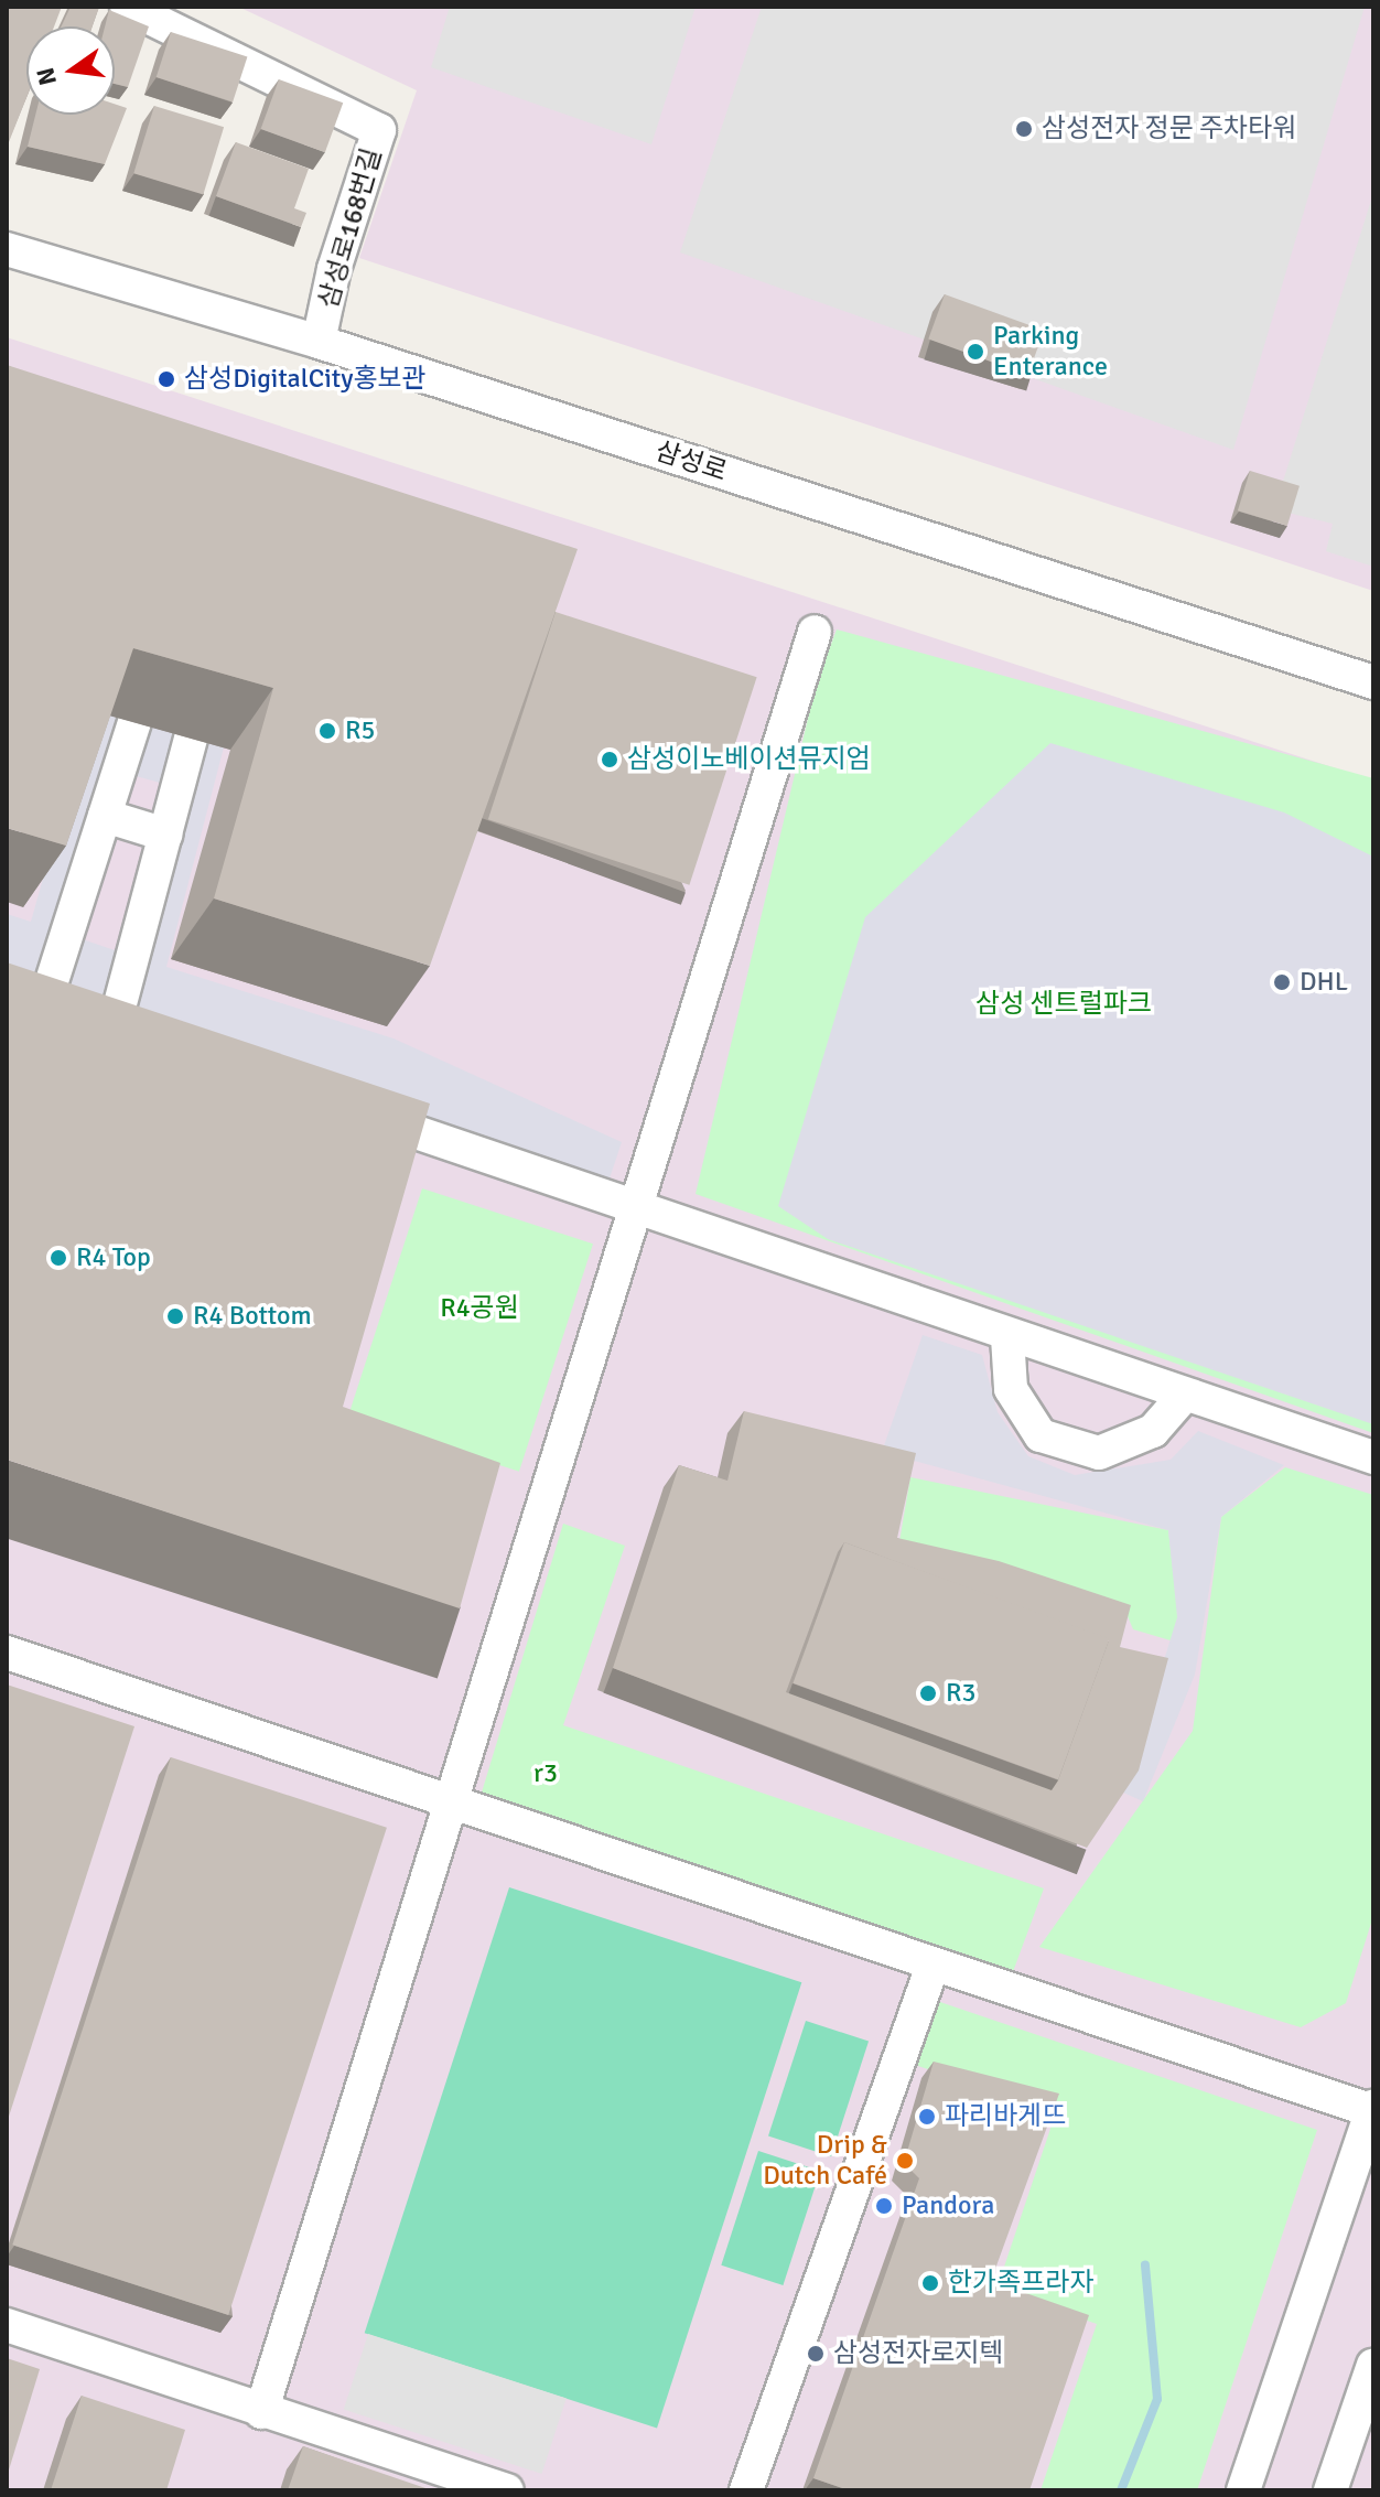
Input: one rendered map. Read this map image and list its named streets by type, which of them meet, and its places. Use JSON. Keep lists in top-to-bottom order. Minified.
{"streets":{"street":["삼성로168번길","삼성로"]},"crossings":[["삼성로168번길","삼성로"]],"parks":["삼성 센트럴파크","R4공원","r3"],"places":["삼성전자 정문 주차타워","Parking Enterance","삼성DigitalCity홍보관","R5","삼성이노베이션뮤지엄","DHL","R4 Top","R4 Bottom","R3","파리바게뜨","Drip & Dutch Café","Pandora","한가족프라자","삼성전자로지텍"],"north":"left"}
